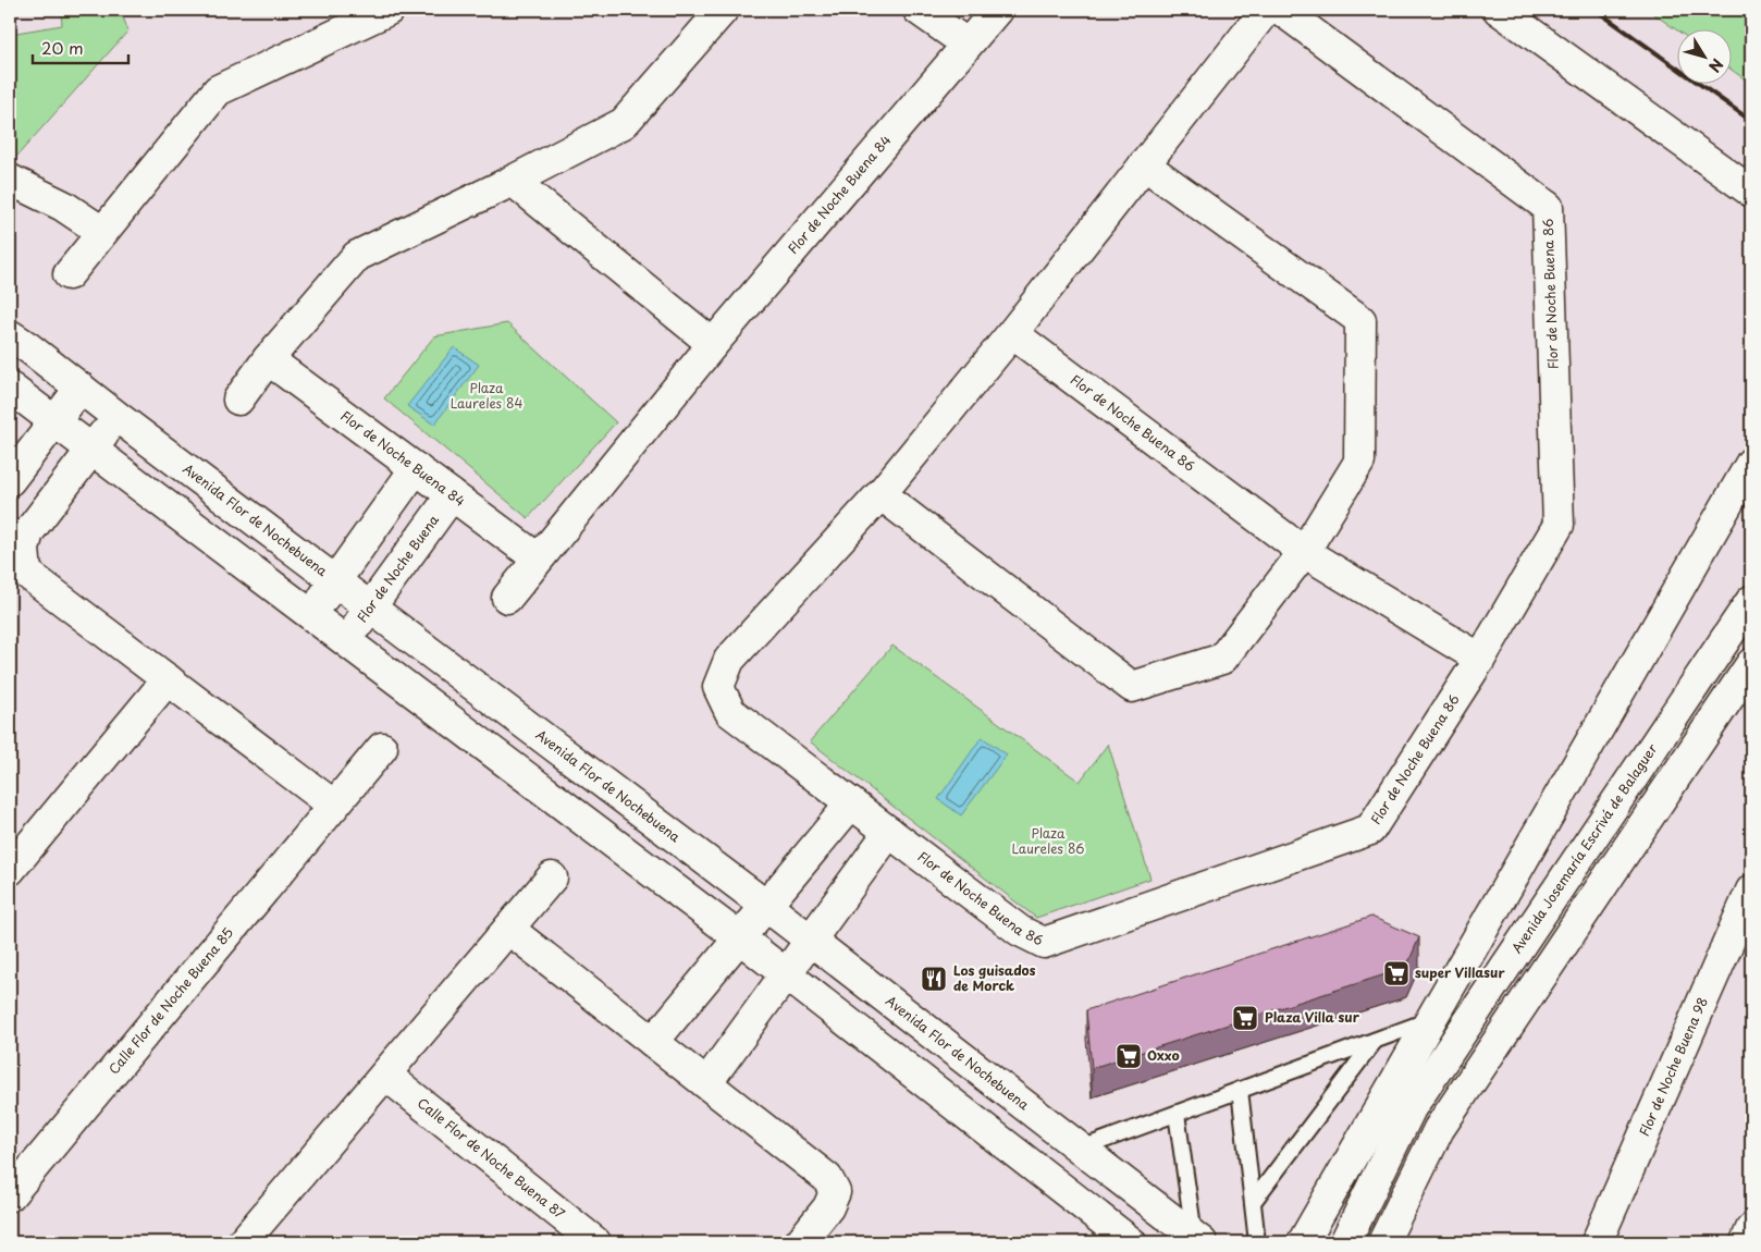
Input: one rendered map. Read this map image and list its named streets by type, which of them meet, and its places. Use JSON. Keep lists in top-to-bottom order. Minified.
{"streets":{"street":["Flor de Noche Buena 84","Flor de Noche Buena 86","Avenida Flor de Nochebuena","Flor de Noche Buena","Avenida Josemaría Escrivá de Balaguer","Calle Flor de Noche Buena 85","Flor de Noche Buena 98","Calle Flor de Noche Buena 87"]},"crossings":[["Flor de Noche Buena 84","Flor de Noche Buena"],["Avenida Flor de Nochebuena","Flor de Noche Buena"]],"parks":["Plaza Laureles 84","Plaza Laureles 86"],"places":{"supermarket":["super Villasur","Plaza Villa sur","Oxxo"],"restaurant":["Los guisados de Morck"]},"scale_bar":"20 m","north":"bottom right"}
